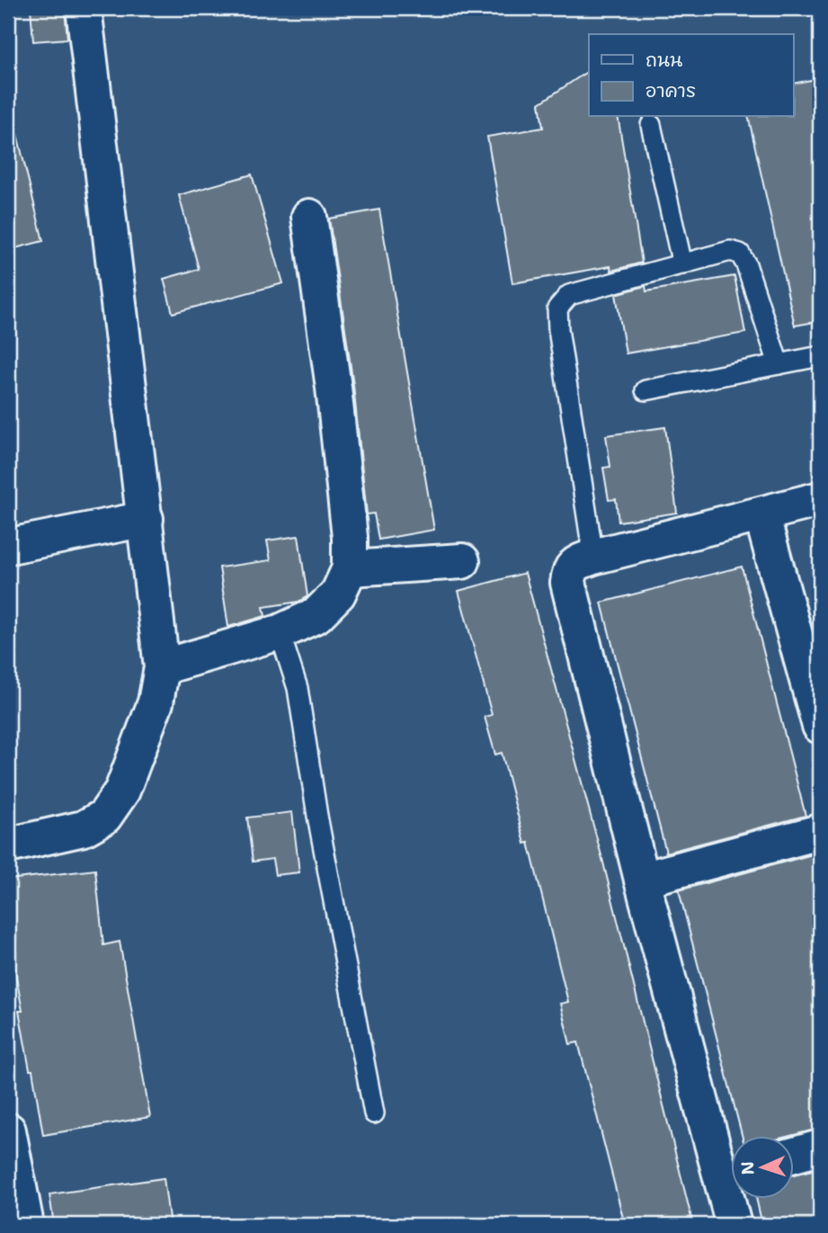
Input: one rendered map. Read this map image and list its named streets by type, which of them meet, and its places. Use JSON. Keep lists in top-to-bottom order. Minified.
{"legend":["ถนน","อาคาร"],"north":"left"}
